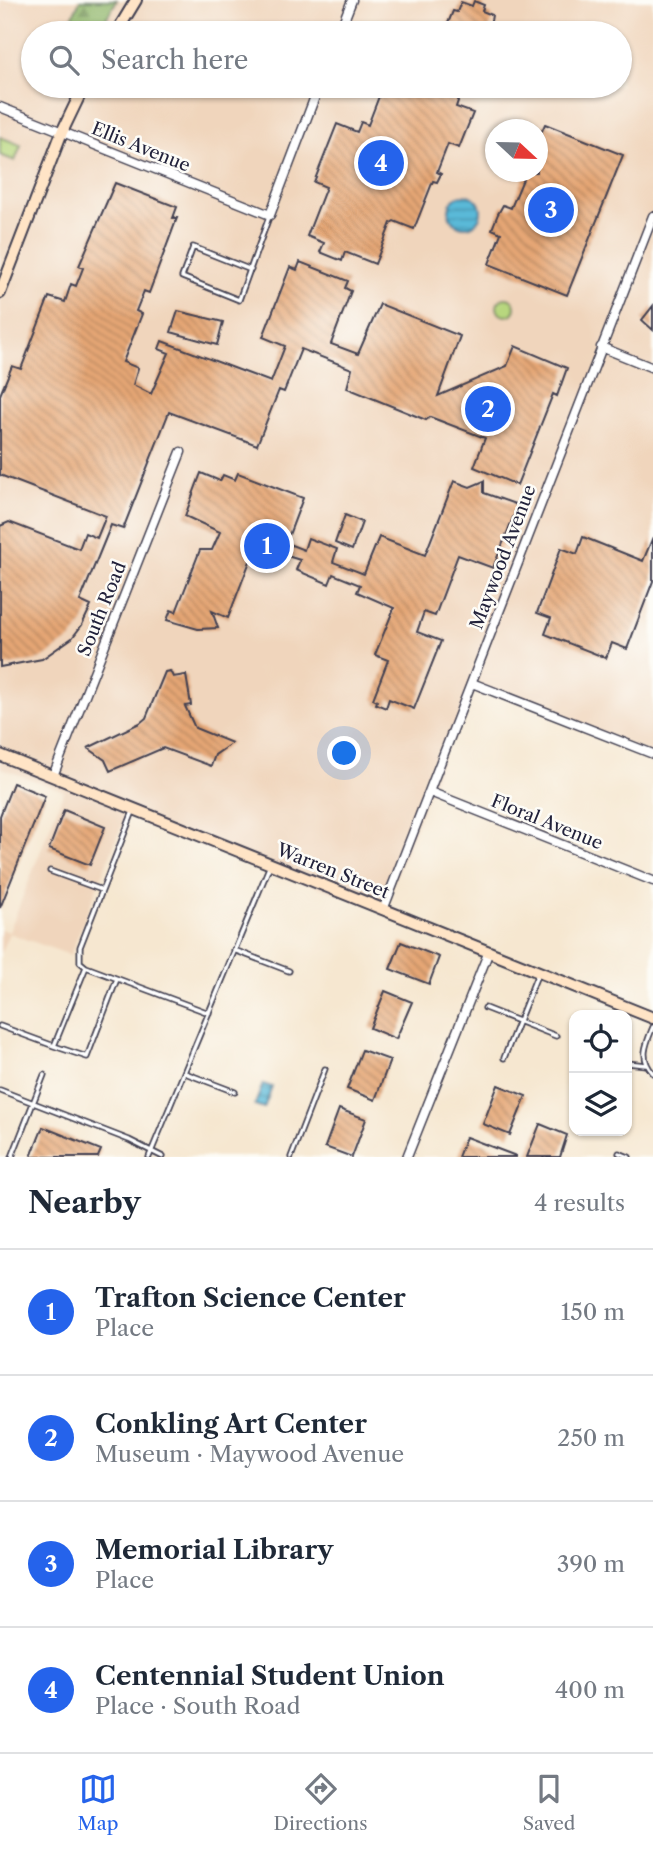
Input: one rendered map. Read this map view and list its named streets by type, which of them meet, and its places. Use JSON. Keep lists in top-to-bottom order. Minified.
{"streets":{"street":["Ellis Avenue","Maywood Avenue","South Road","Floral Avenue","Warren Street"]},"crossings":[["Maywood Avenue","Floral Avenue"],["Maywood Avenue","Warren Street"],["South Road","Warren Street"]],"north":"right","page":{"search":"Search here","pins":["4","3","2","1"],"heading":["Nearby","4 results"],"list":[{"mark":"1","name":"Trafton Science Center","note":"Place","value":"150 m"},{"mark":"2","name":"Conkling Art Center","note":"Museum · Maywood Avenue","value":"250 m"},{"mark":"3","name":"Memorial Library","note":"Place","value":"390 m"},{"mark":"4","name":"Centennial Student Union","note":"Place · South Road","value":"400 m"}],"nav":["Map","Directions","Saved"]}}
